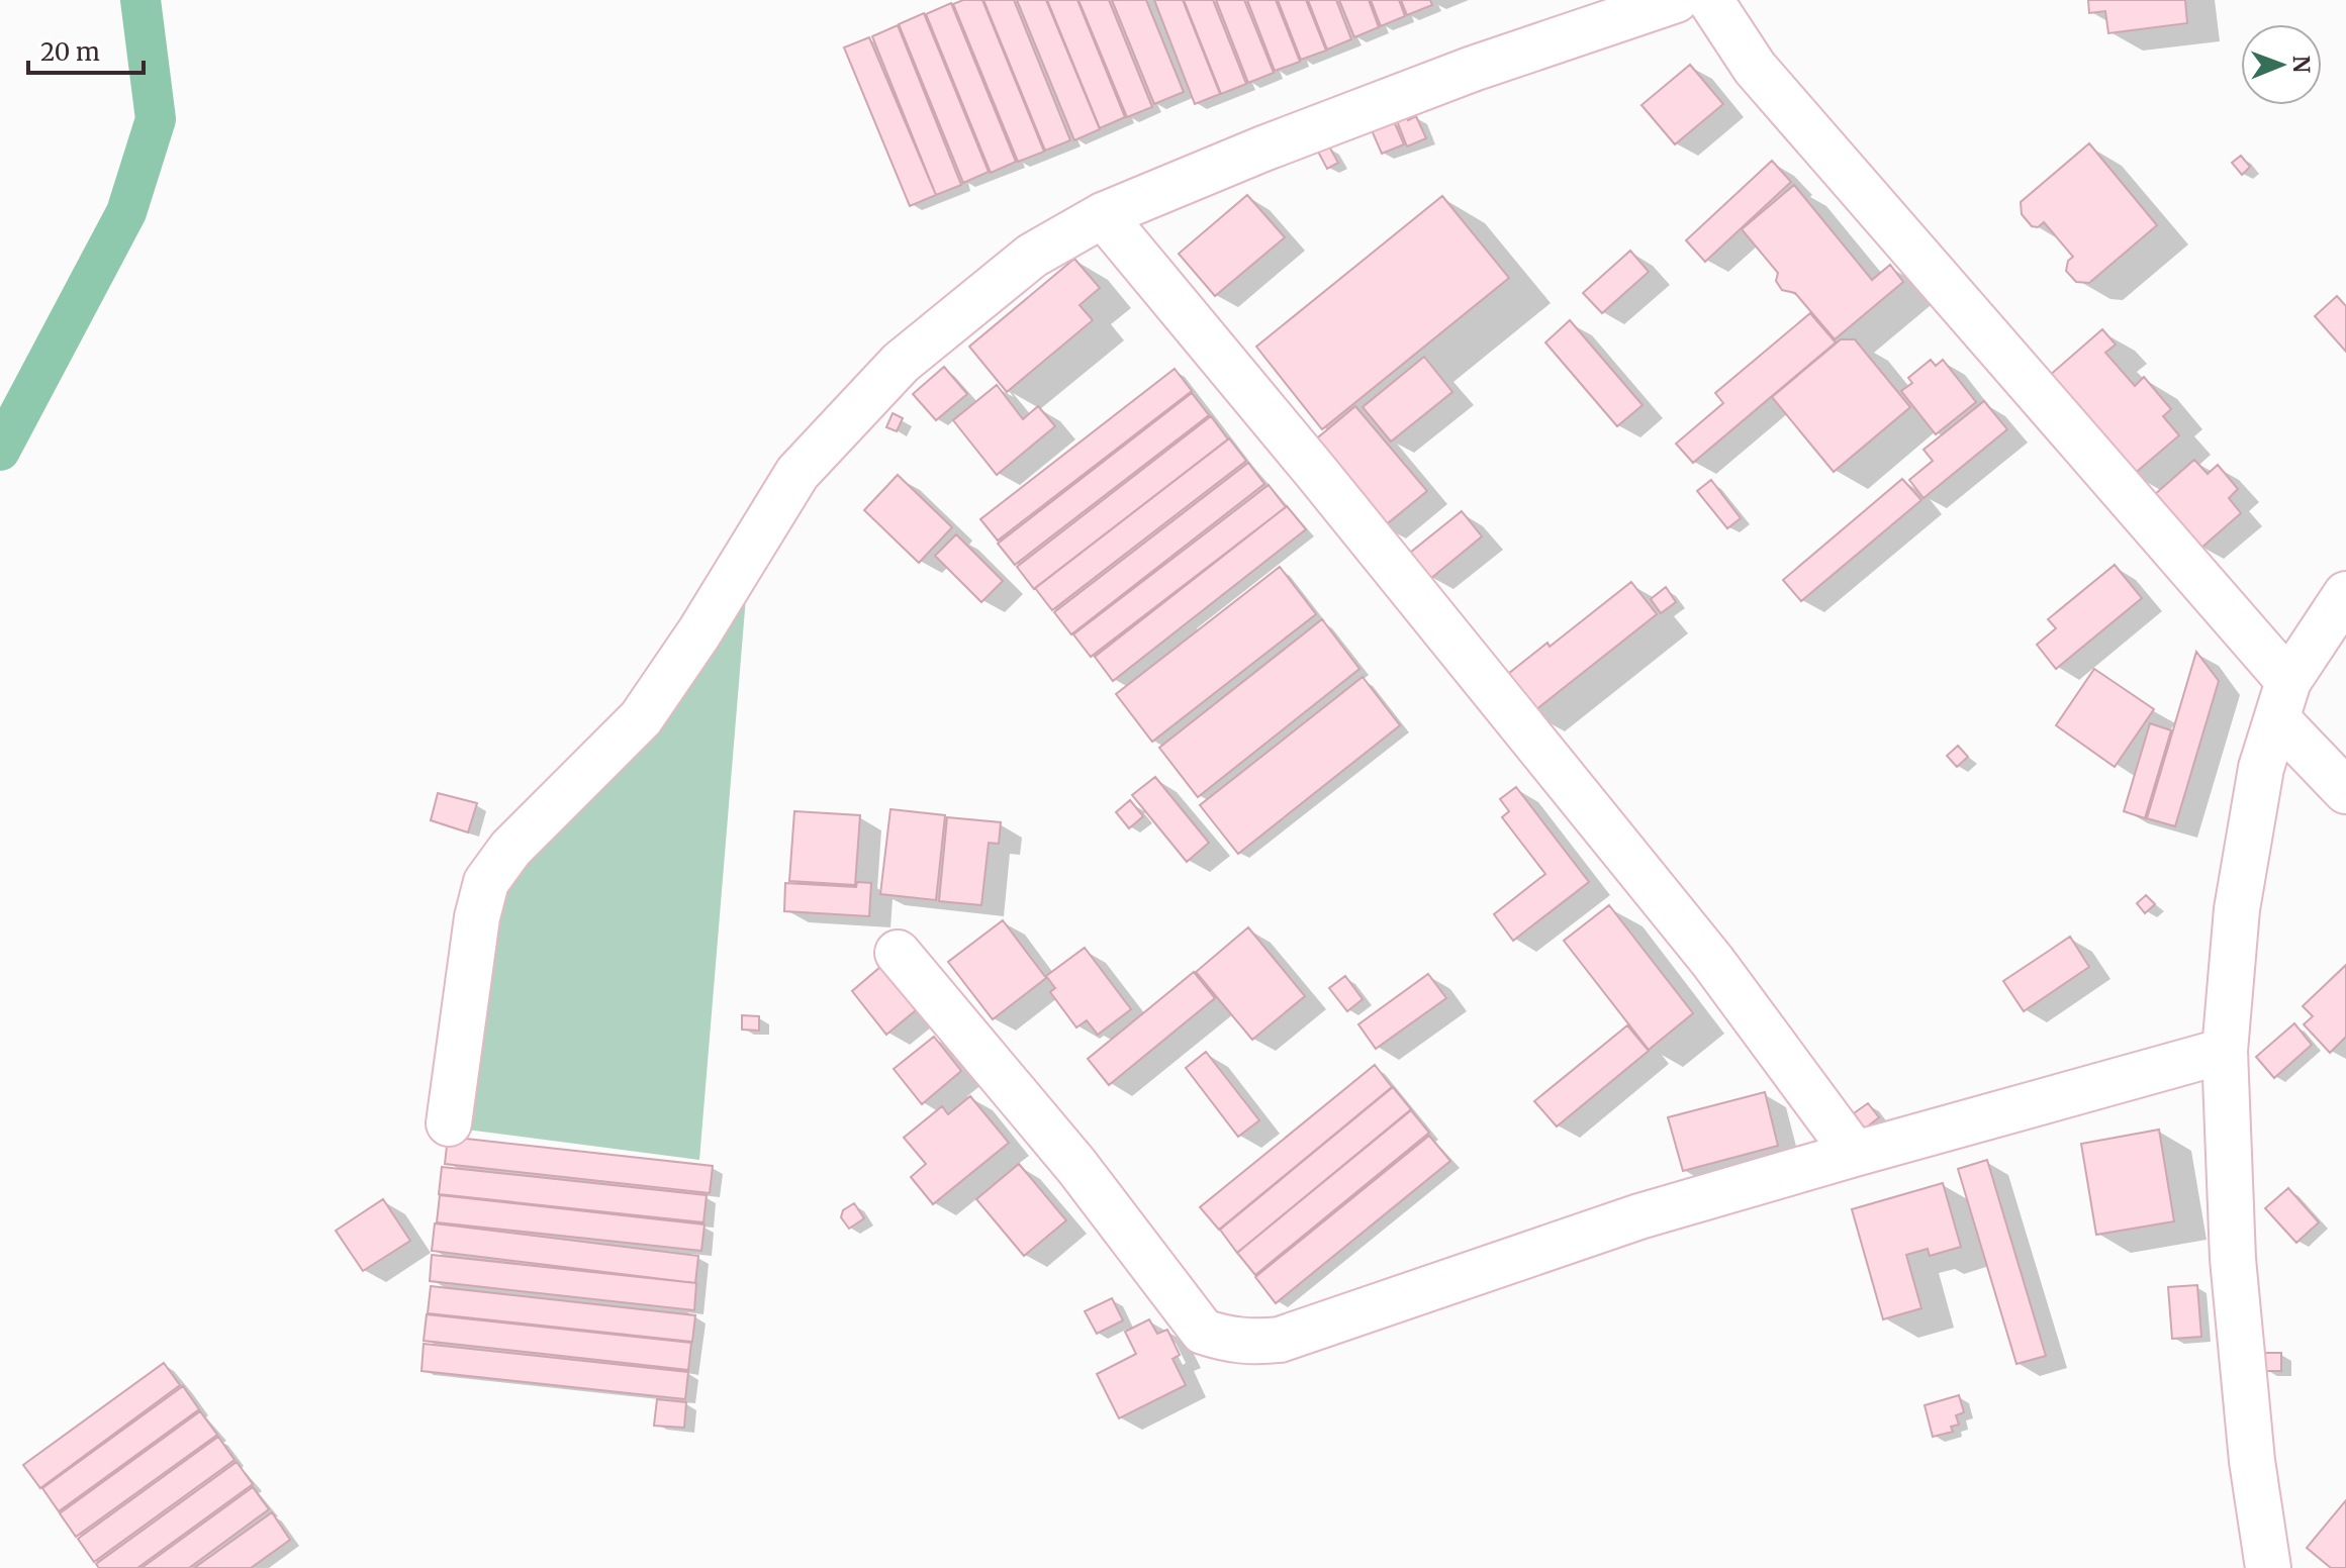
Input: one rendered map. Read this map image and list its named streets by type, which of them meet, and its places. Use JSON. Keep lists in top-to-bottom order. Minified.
{"scale_bar":"20 m","north":"right"}
